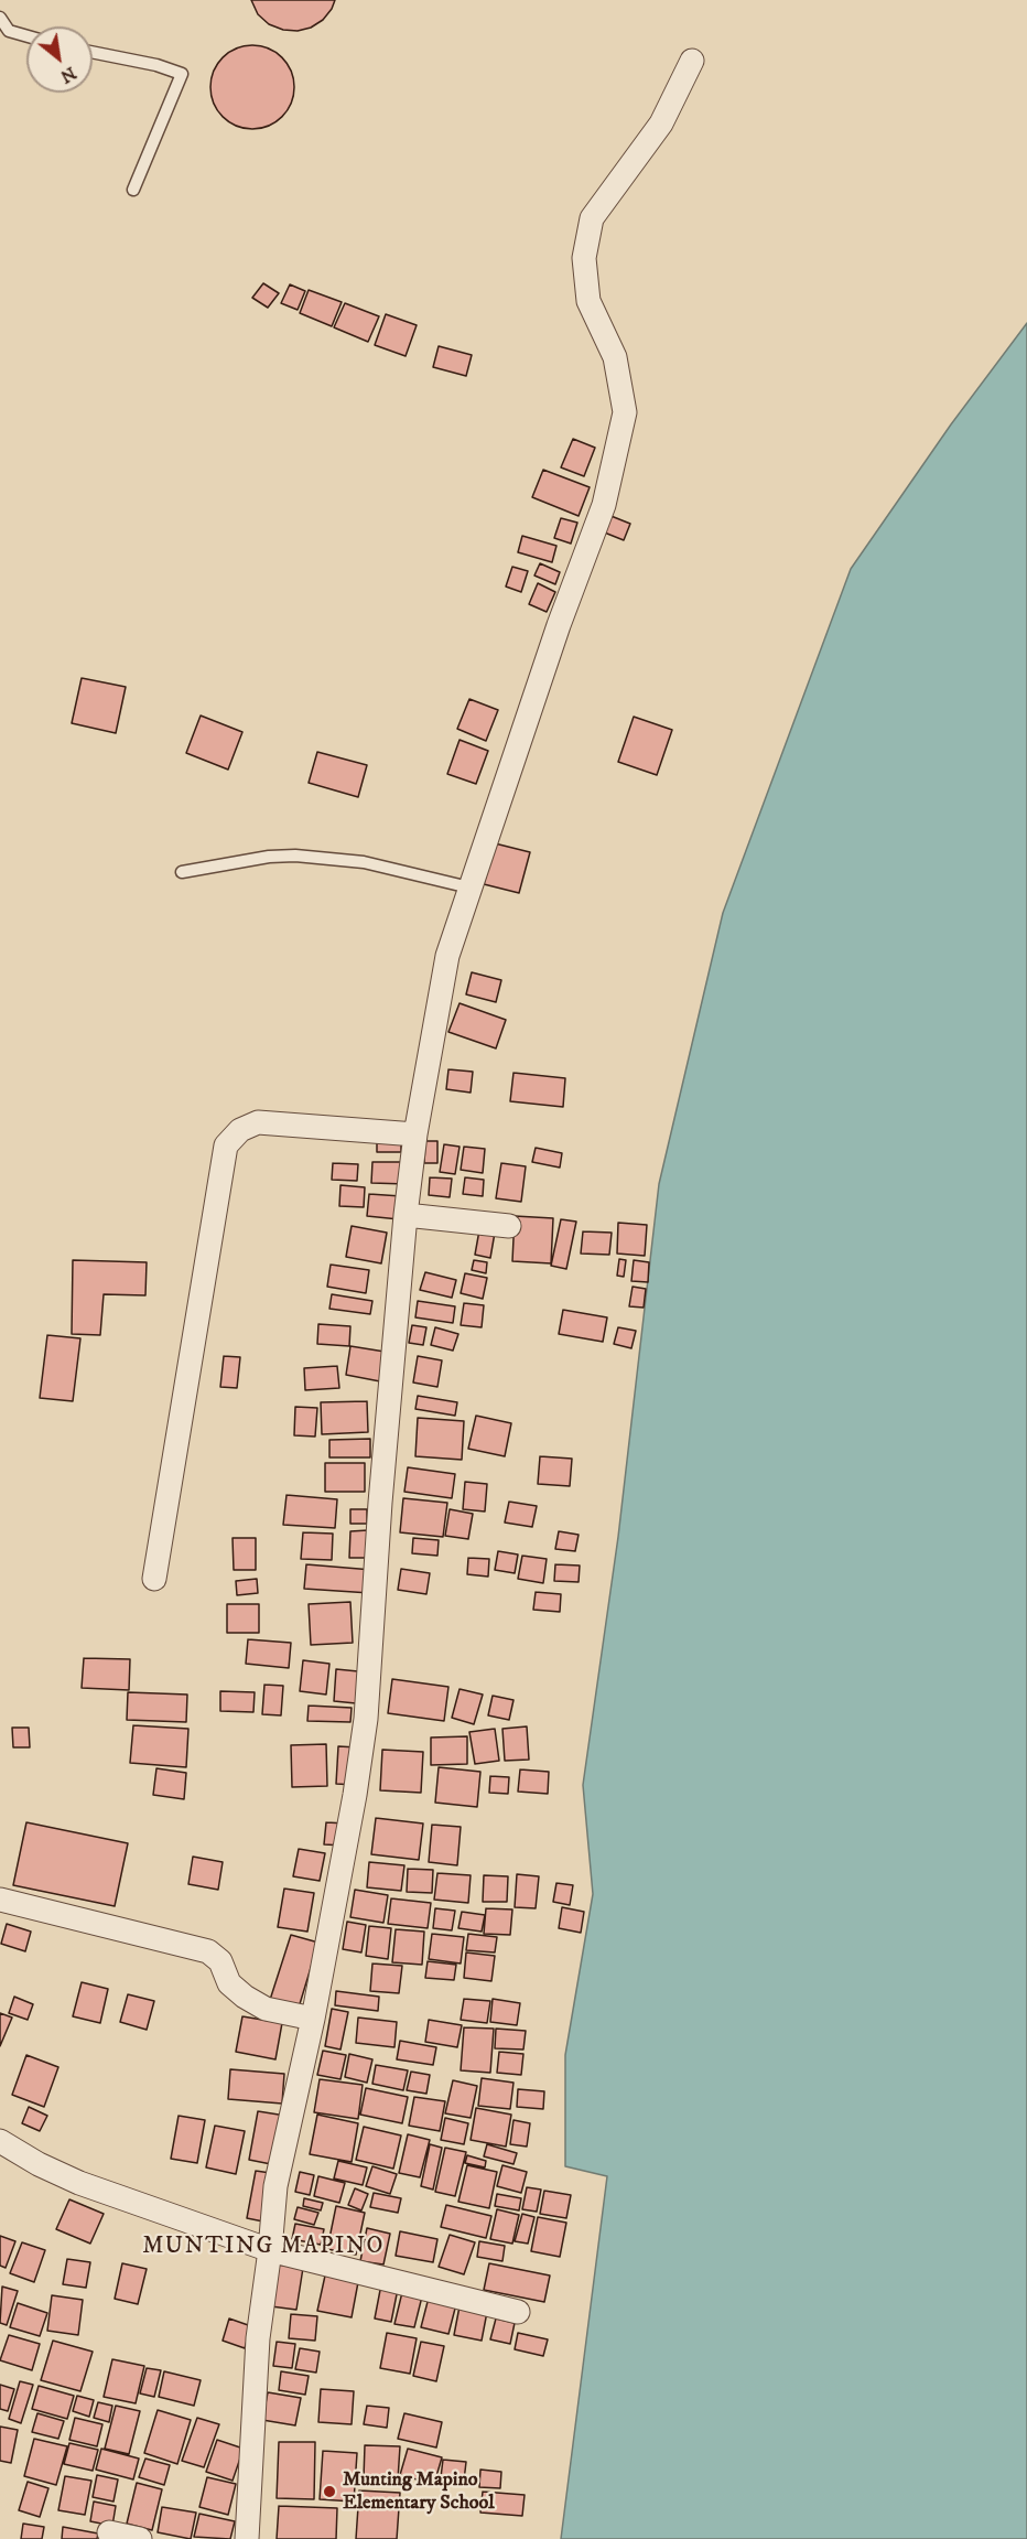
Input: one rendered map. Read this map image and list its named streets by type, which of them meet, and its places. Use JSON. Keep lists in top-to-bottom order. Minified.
{"districts":["MUNTING MAPINO"],"places":["Munting Mapino Elementary School"],"north":"bottom right"}
